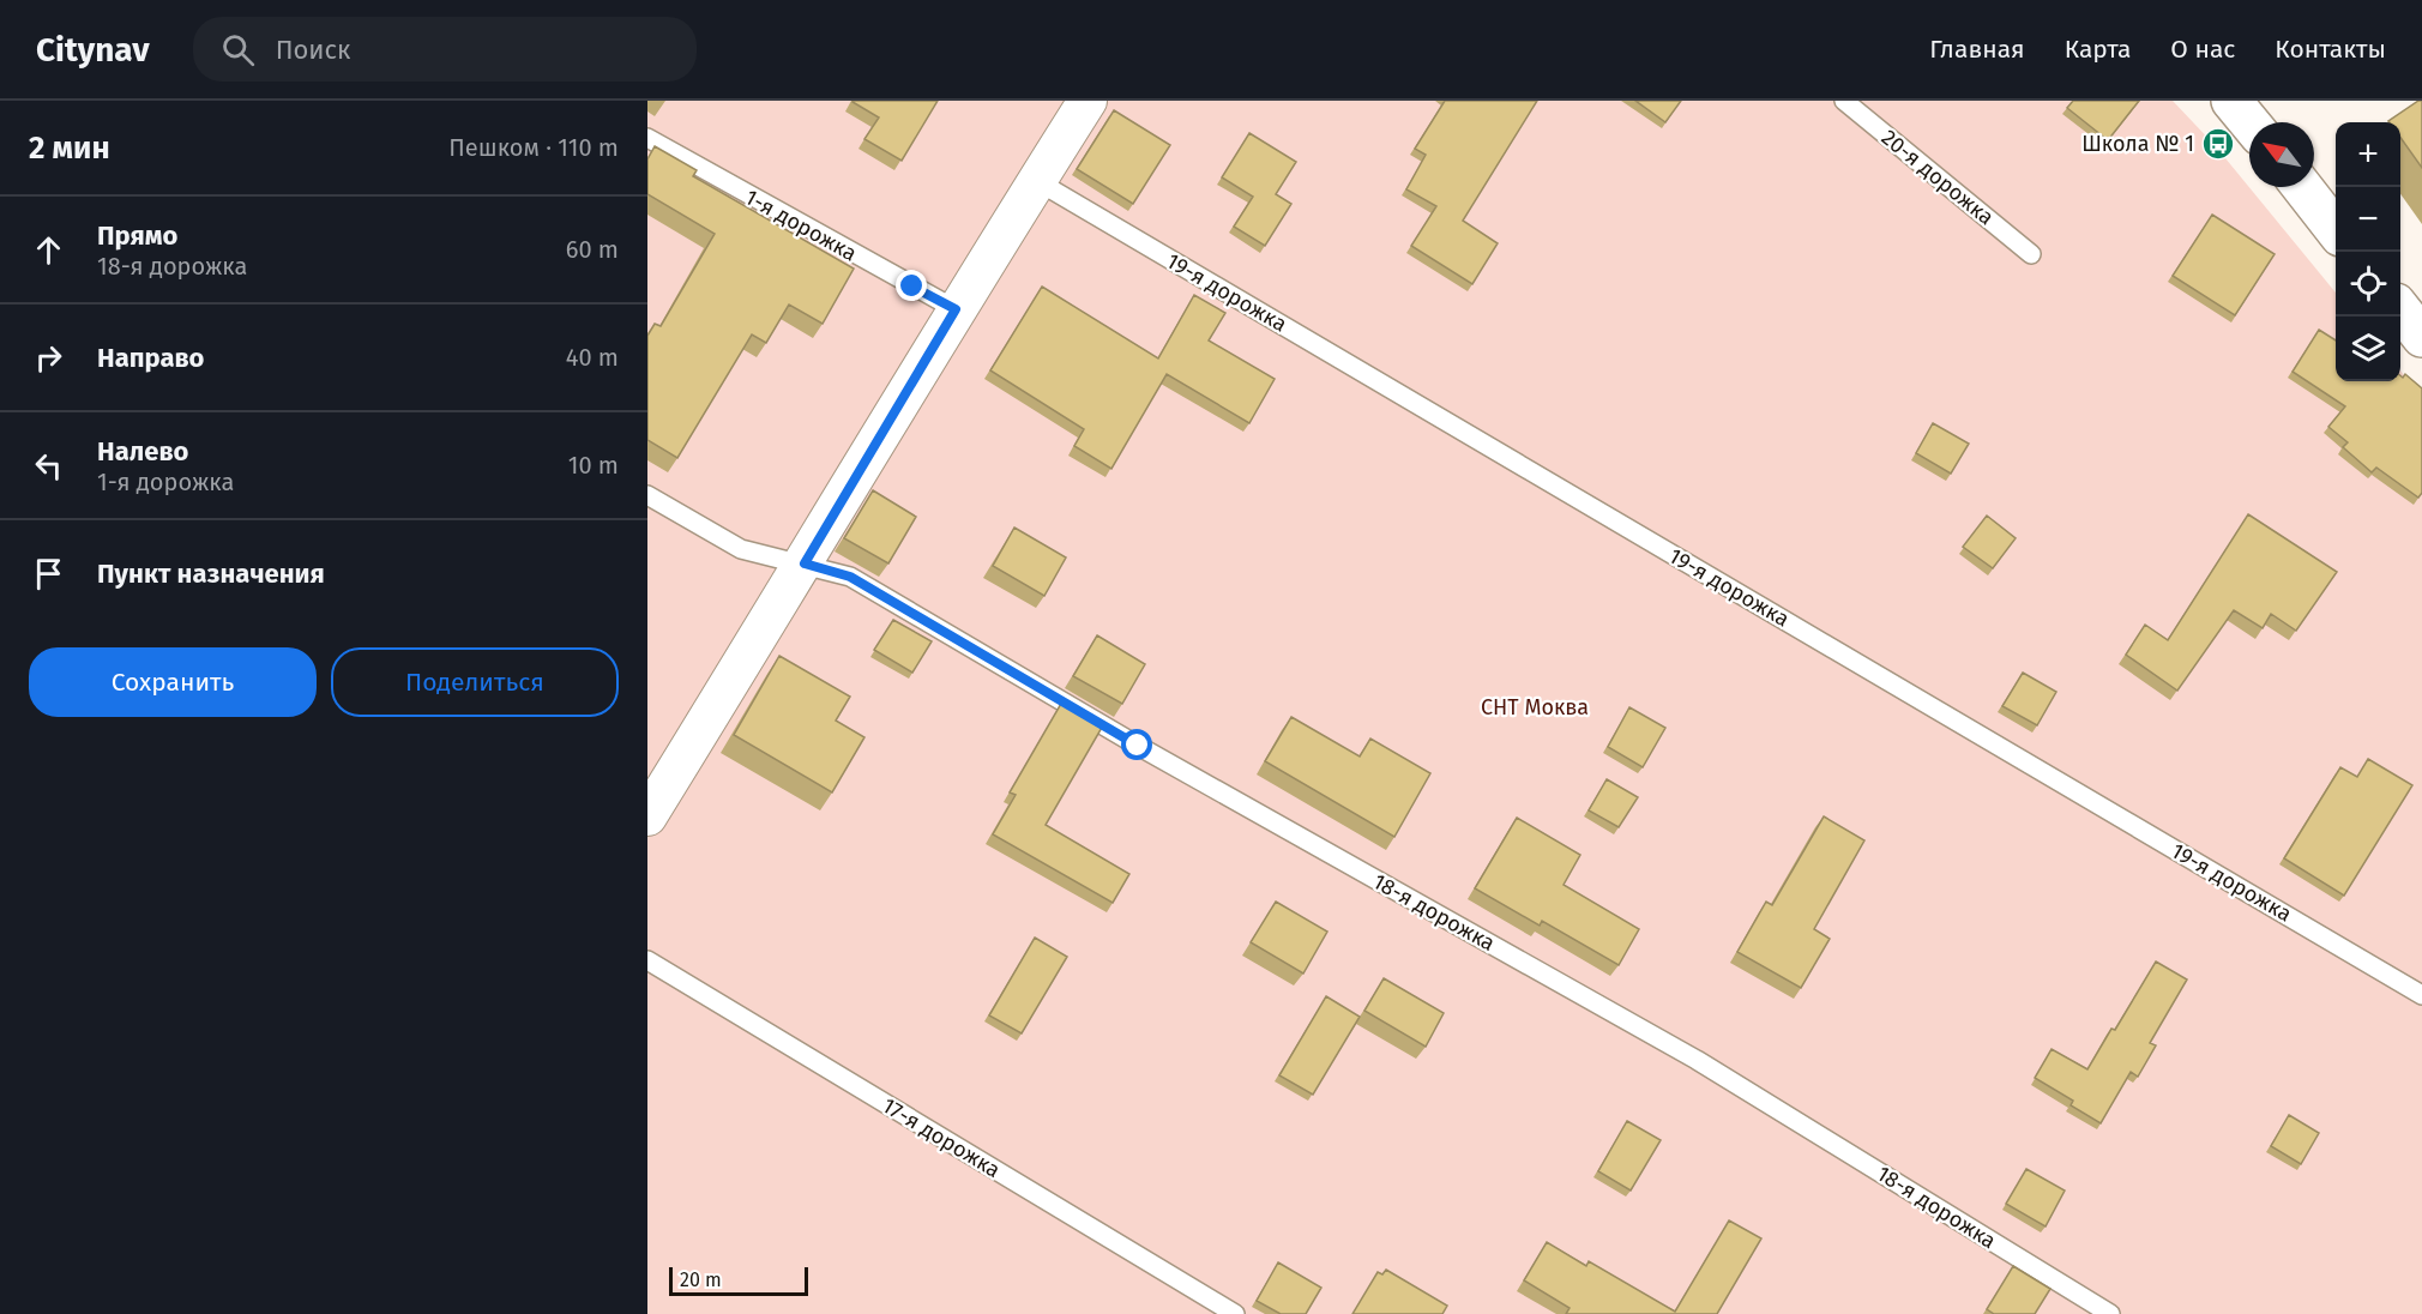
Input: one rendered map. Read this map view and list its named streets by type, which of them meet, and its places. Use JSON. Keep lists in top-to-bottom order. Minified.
{"streets":{"lane":["20-я дорожка","1-я дорожка","19-я дорожка","18-я дорожка","17-я дорожка"]},"parks":["СНТ Моква"],"places":{"bus stop":["Школа № 1"]},"scale_bar":"20 m","north":"top left","page":{"header":"Citynav","search":"Поиск","nav":["Главная","Карта","О нас","Контакты"],"heading":["2 мин","Пешком · 110 m"],"map_buttons":["+","−"],"list":[["Прямо","18-я дорожка","60 m"],["Направо","40 m"],["Налево","1-я дорожка","10 m"],"Пункт назначения"],"buttons":["Сохранить","Поделиться"],"scale":"20 m"}}
